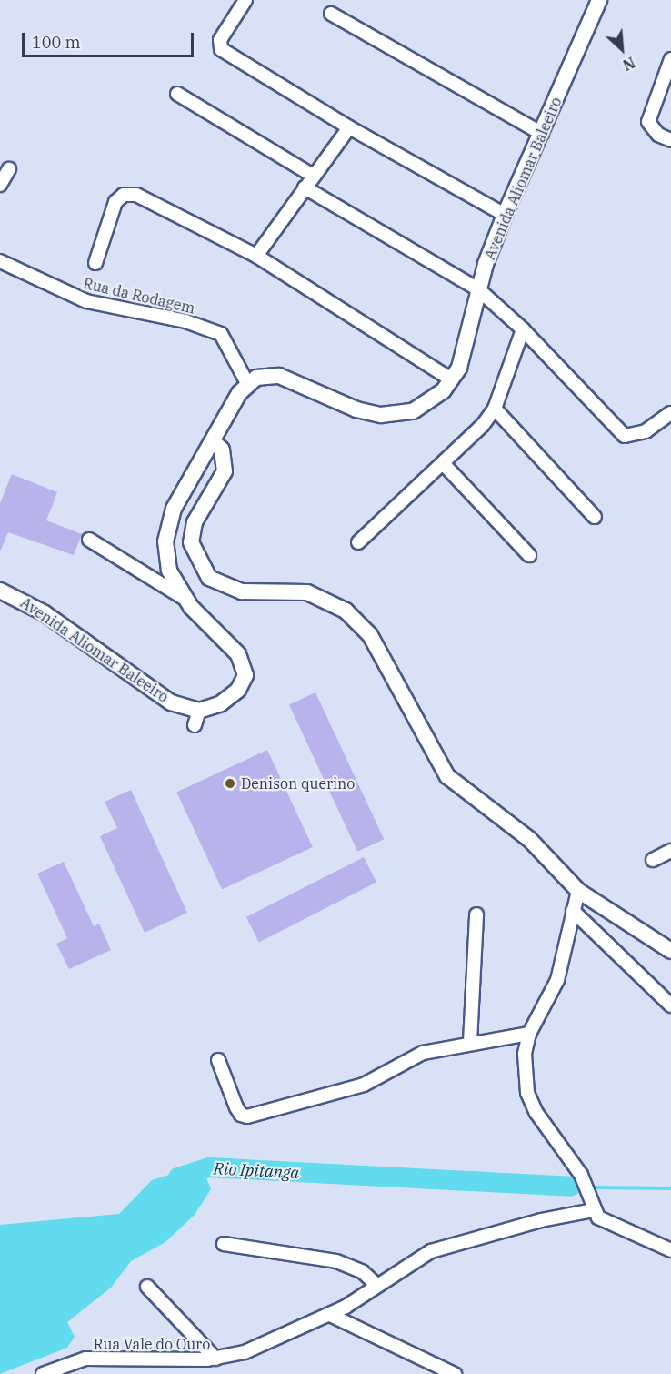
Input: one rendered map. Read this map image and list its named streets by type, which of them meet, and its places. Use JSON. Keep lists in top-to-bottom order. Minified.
{"streets":{"main road":["Avenida Aliomar Baleeiro"],"street":["Rua da Rodagem","Rua Vale do Ouro"]},"crossings":[["Avenida Aliomar Baleeiro","Rua da Rodagem"]],"water":["Rio Ipitanga"],"places":["Denison querino"],"scale_bar":"100 m","north":"bottom right"}
